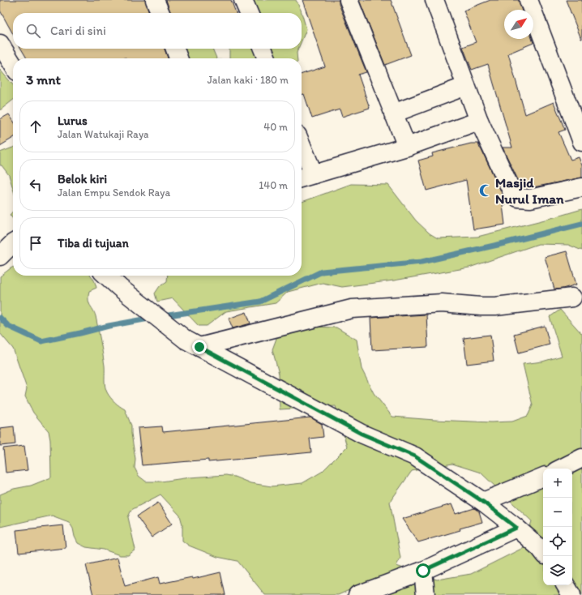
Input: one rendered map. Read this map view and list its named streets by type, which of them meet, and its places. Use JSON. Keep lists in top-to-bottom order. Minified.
{"places":{"mosque":["Masjid Nurul Iman"]},"north":"top right","page":{"search":"Cari di sini","heading":["3 mnt","Jalan kaki · 180 m"],"list":[["Lurus","Jalan Watukaji Raya","40 m"],["Belok kiri","Jalan Empu Sendok Raya","140 m"],"Tiba di tujuan"],"map_buttons":["+","−"]}}
